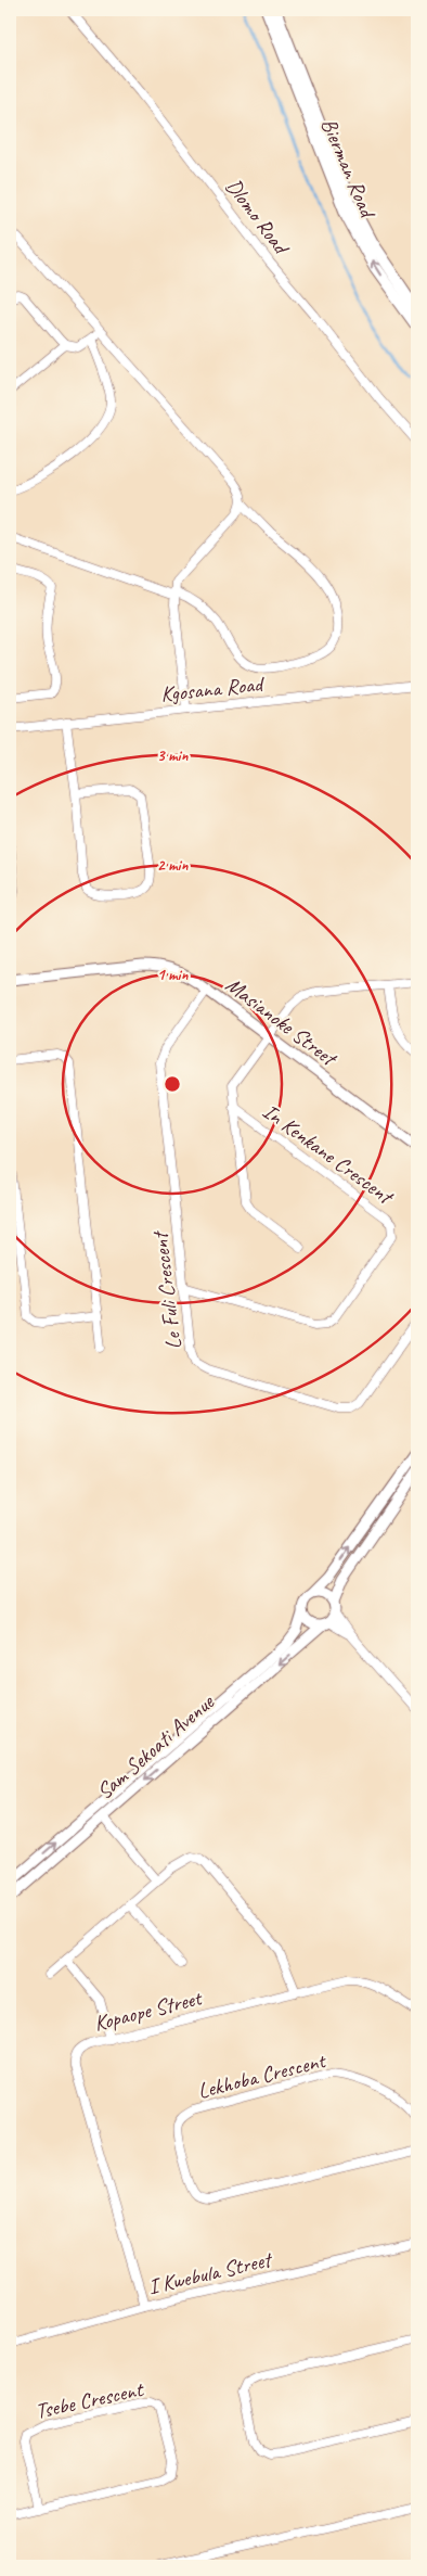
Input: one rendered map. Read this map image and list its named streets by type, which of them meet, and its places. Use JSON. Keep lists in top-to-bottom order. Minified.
{"streets":{"main road":["Bierman Road"],"street":["Dlomo Road","Kgosana Road","Masianoke Street","In Kenkane Crescent","Le Fuli Crescent","Sam Sekoati Avenue","Kopaope Street","Lekhoba Crescent","I Kwebula Street","Tsebe Crescent"]},"crossings":[["Masianoke Street","Le Fuli Crescent"],["In Kenkane Crescent","Le Fuli Crescent"],["Kopaope Street","I Kwebula Street"]],"rings":["3 min","2 min","1 min"]}
